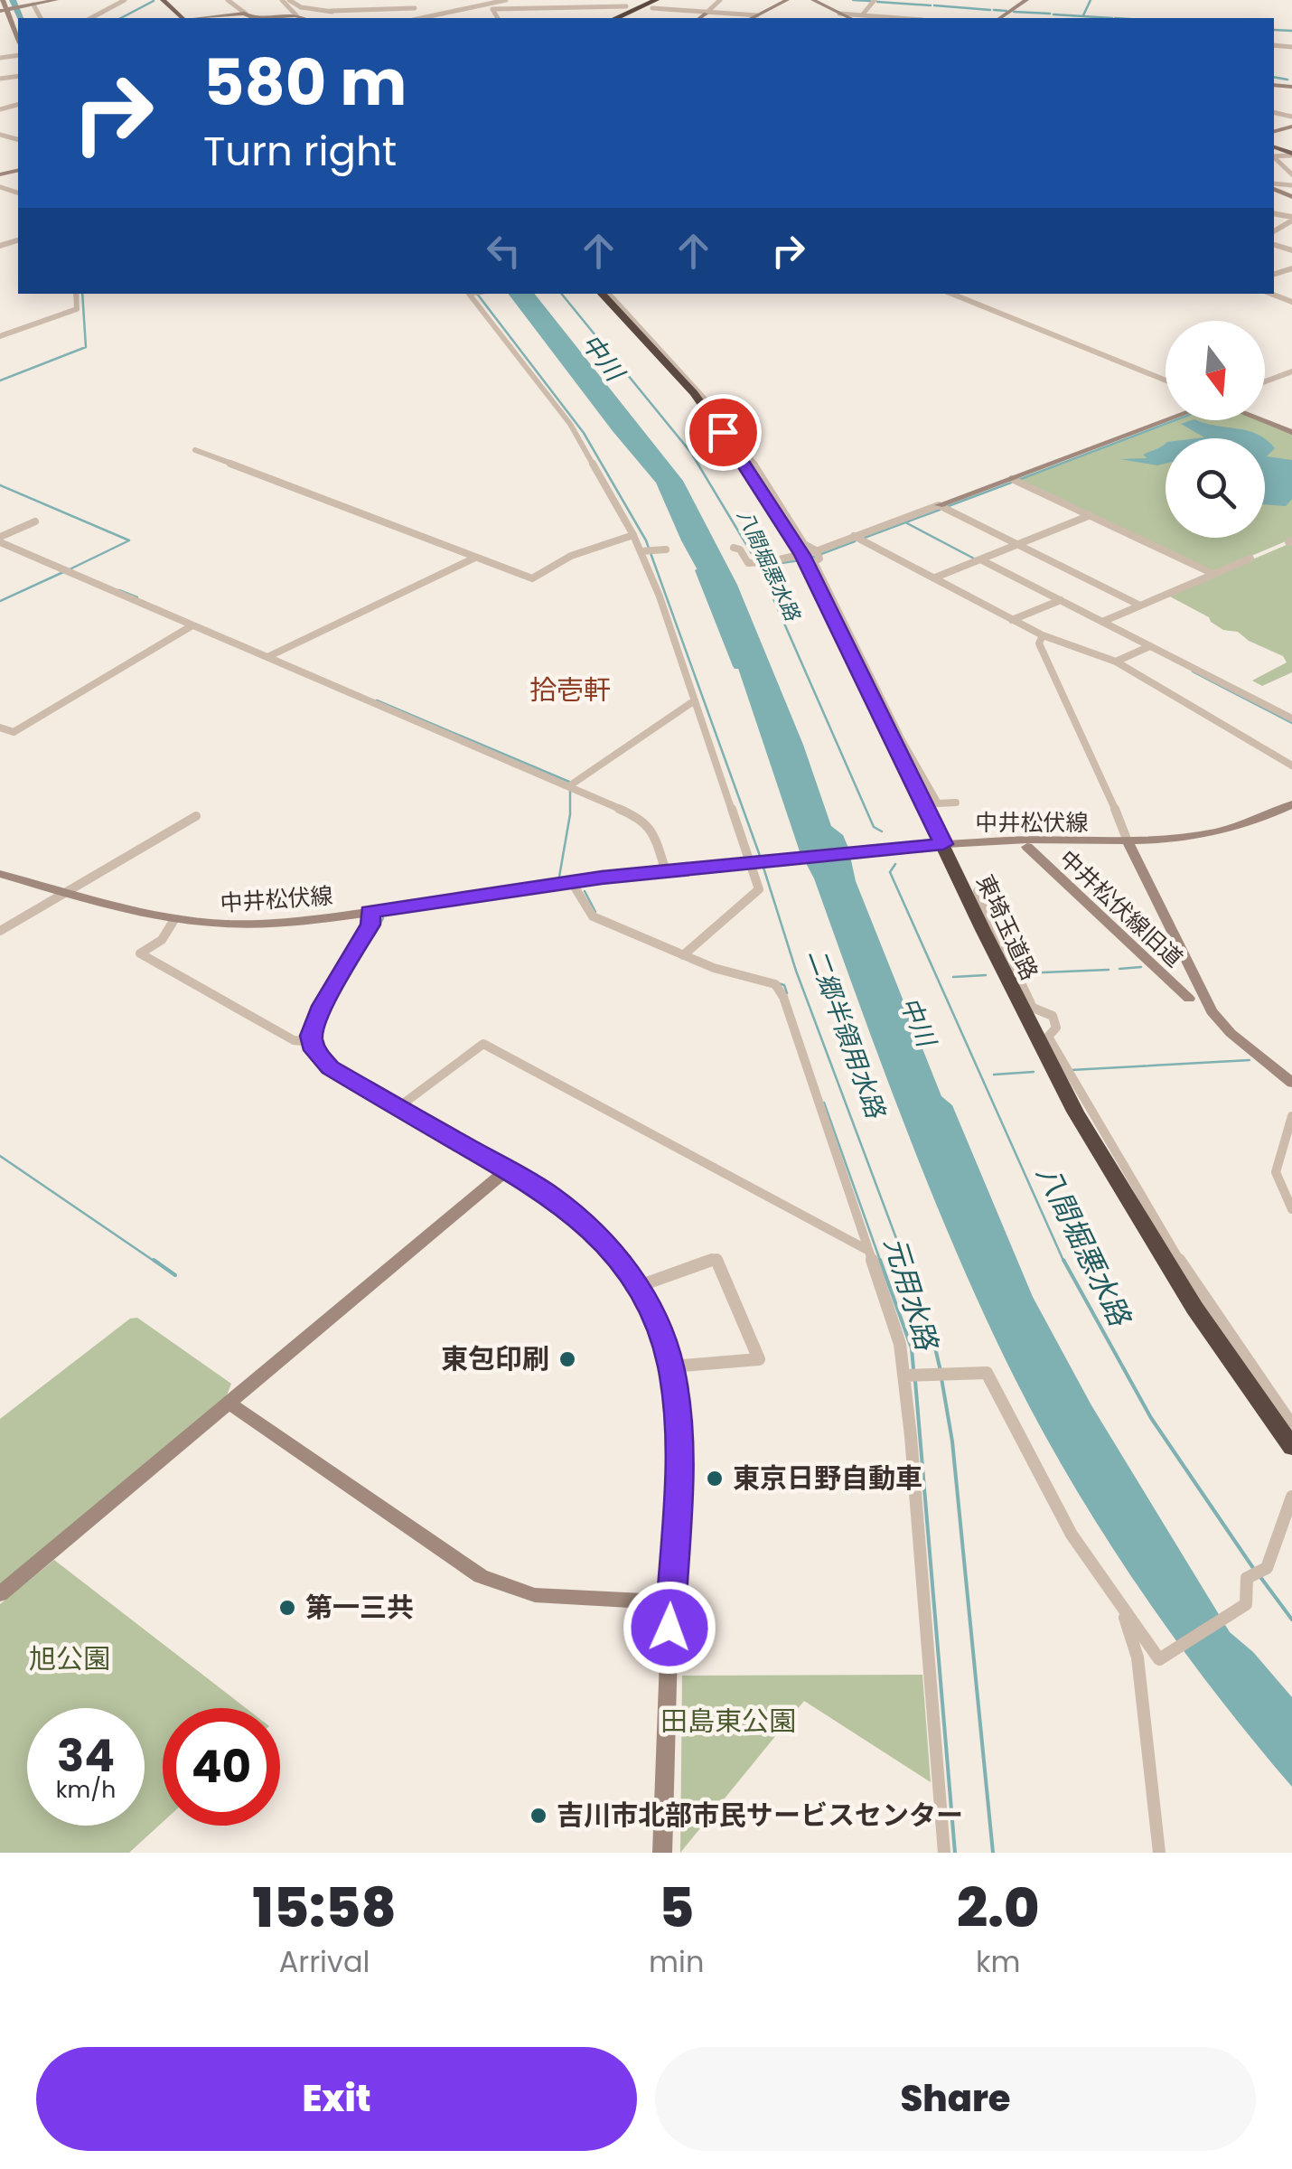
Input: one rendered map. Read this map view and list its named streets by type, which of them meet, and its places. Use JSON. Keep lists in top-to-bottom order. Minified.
{"streets":{"highway":["東埼玉道路"],"street":["中井松伏線","中井松伏線旧道"]},"crossings":[["中井松伏線","東埼玉道路"]],"districts":["拾壱軒"],"water":["中川","八間堀悪水路","二郷半領用水路","元用水路"],"parks":["旭公園","田島東公園"],"places":["東包印刷","東京日野自動車","第一三共","吉川市北部市民サービスセンター"],"north":"bottom","page":{"turn":["580 m","Turn right"],"speed":"34 km/h","limit":"40","eta":["15:58","Arrival","5","min","2.0","km"],"buttons":["Exit","Share"]}}
